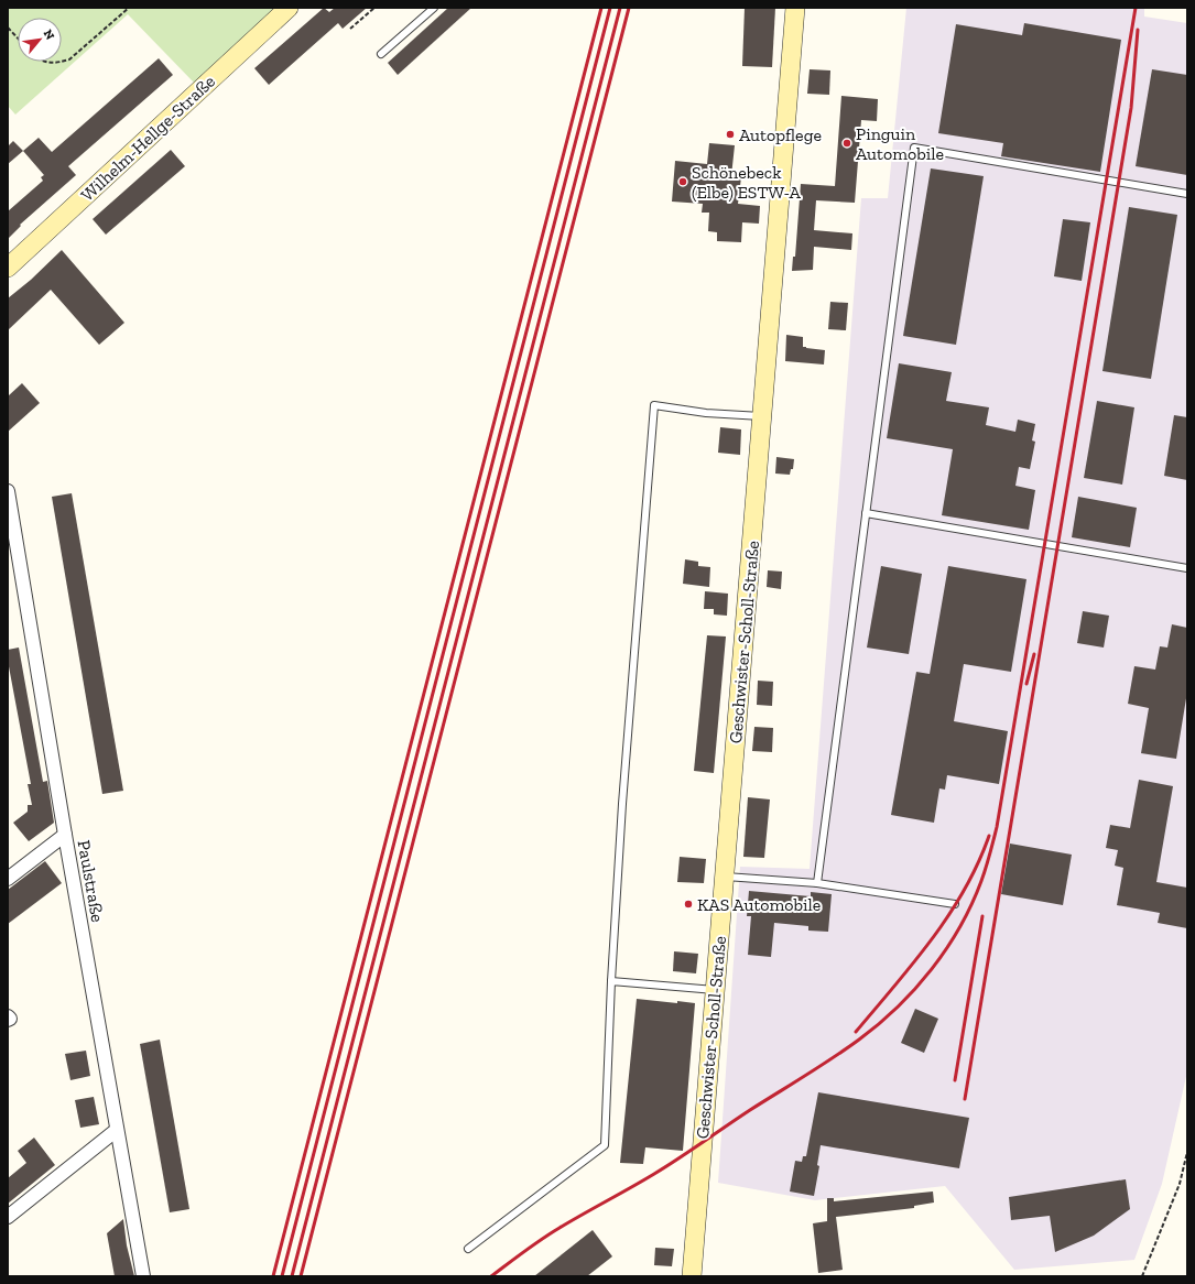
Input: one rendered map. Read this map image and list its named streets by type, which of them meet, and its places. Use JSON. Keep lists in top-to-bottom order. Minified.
{"streets":{"street":["Wilhelm-Hellge-Straße","Geschwister-Scholl-Straße","Paulstraße"]},"places":["Autopflege","Pinguin Automobile","Schönebeck (Elbe) ESTW-A","KAS Automobile"],"north":"top right"}
